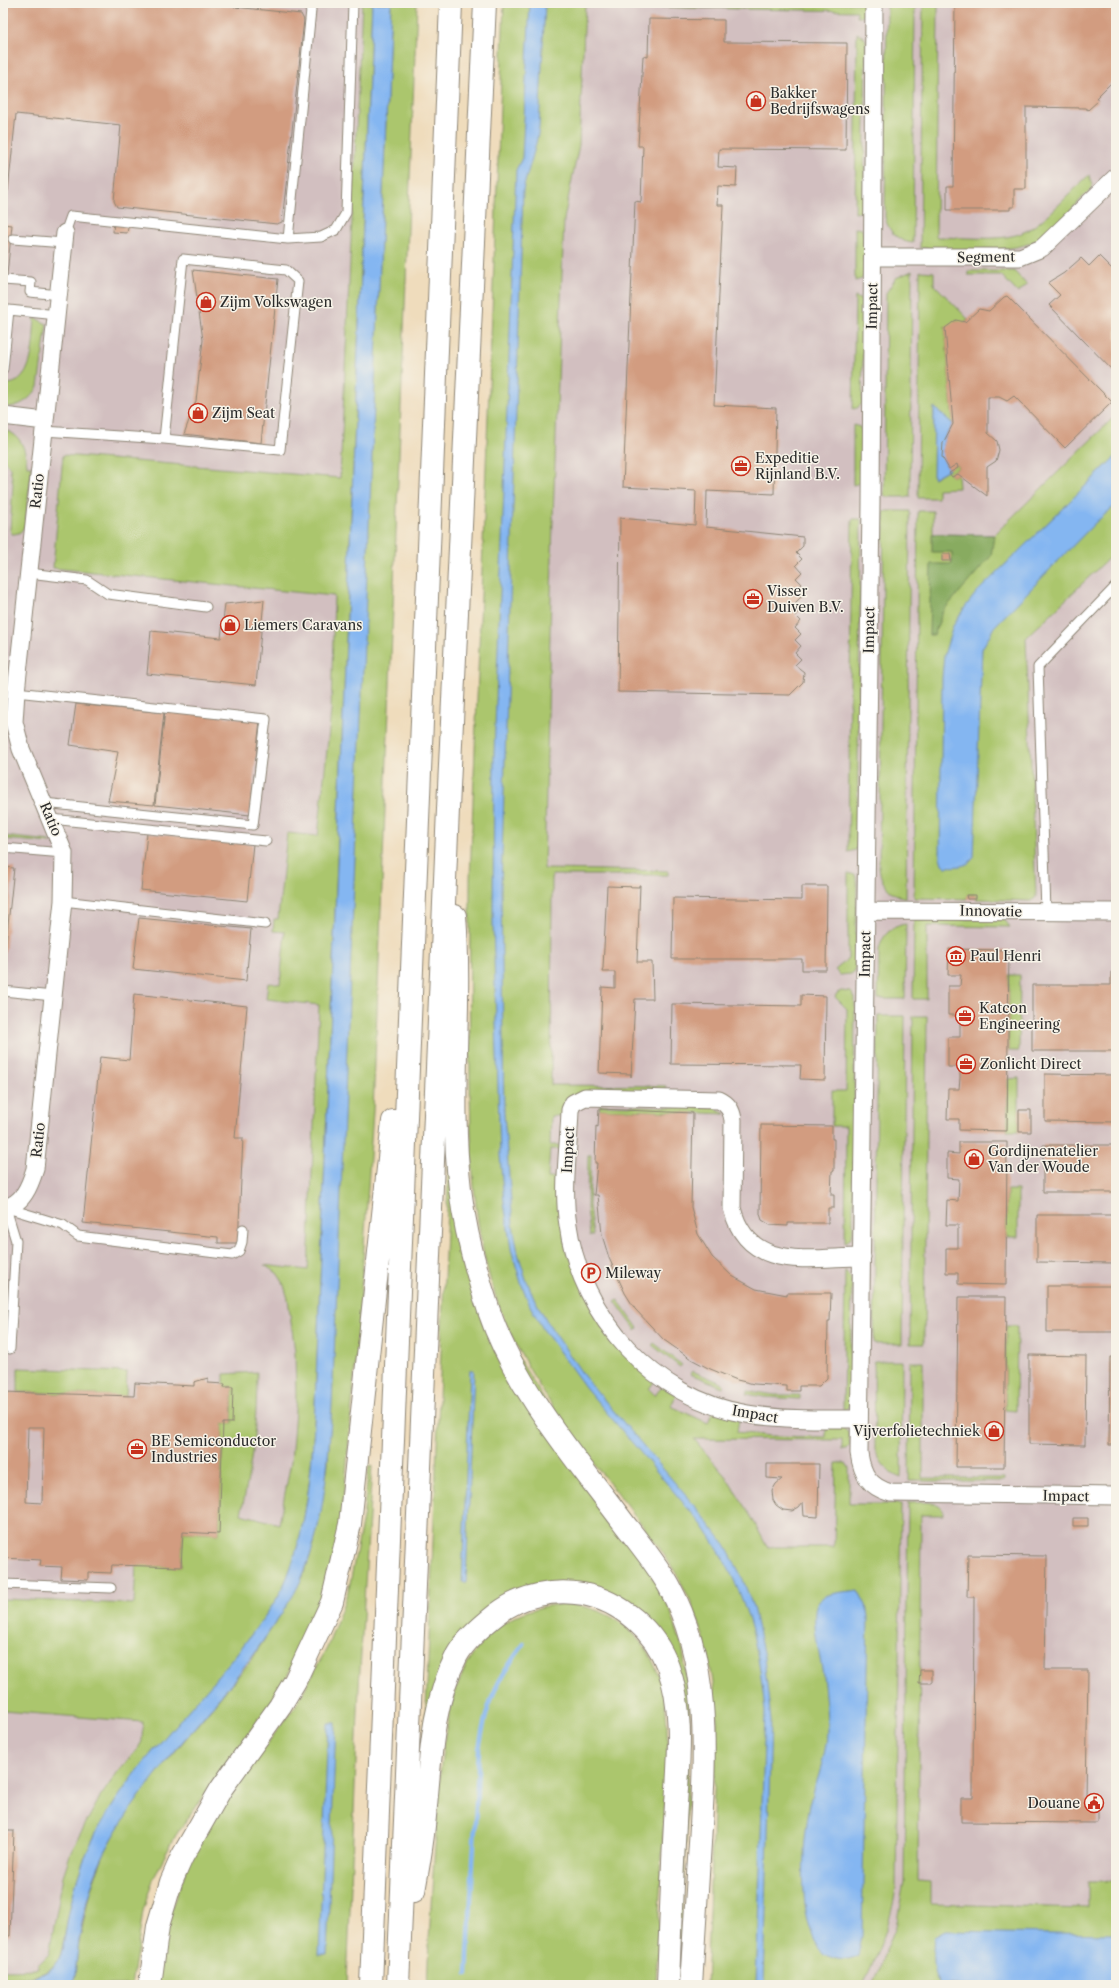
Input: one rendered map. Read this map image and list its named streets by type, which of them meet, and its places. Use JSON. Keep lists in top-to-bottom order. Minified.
{"streets":{"street":["Segment","Impact","Ratio","Innovatie"]},"crossings":[["Segment","Impact"],["Impact","Innovatie"]],"places":{"shop":["Bakker Bedrijfswagens","Zijm Volkswagen","Zijm Seat","Liemers Caravans","Gordijnenatelier Van der Woude","Vijverfolietechniek"],"office":["Expeditie Rijnland B.V.","Visser Duiven B.V.","Katcon Engineering","Zonlicht Direct","BE Semiconductor Industries"],"museum":["Paul Henri"],"parking":["Mileway"],"public building":["Douane"]}}
